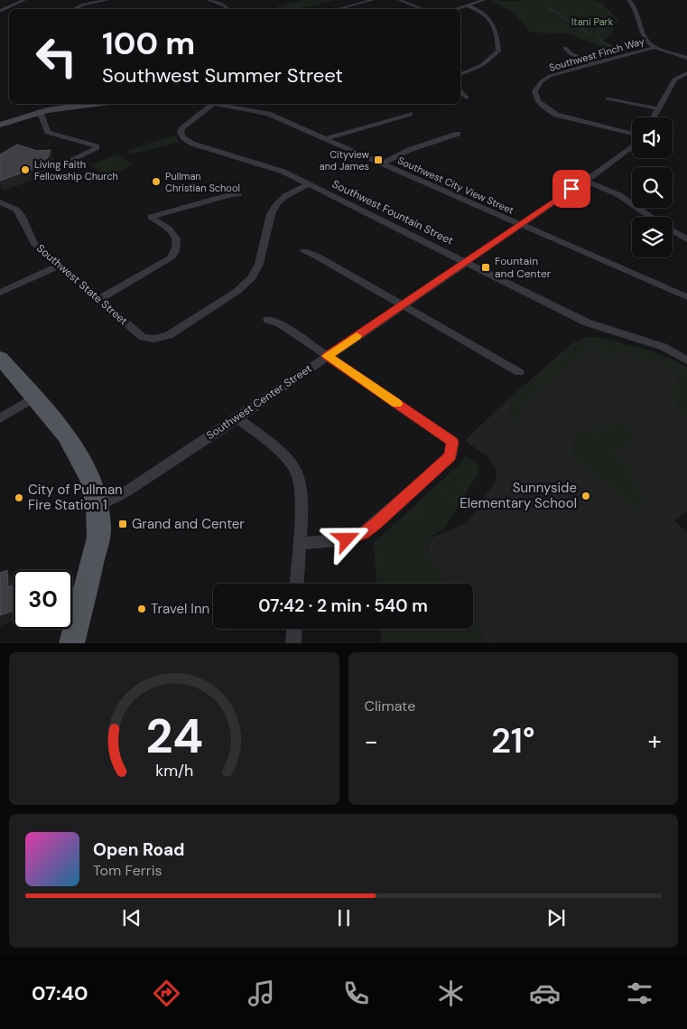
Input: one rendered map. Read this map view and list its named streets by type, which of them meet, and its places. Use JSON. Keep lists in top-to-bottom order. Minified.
{"streets":{"street":["Southwest Finch Way","Southwest City View Street","Southwest Fountain Street","Southwest State Street","Southwest Center Street"]},"crossings":[["Southwest City View Street","Southwest Center Street"],["Southwest Fountain Street","Southwest State Street"],["Southwest Fountain Street","Southwest Center Street"]],"parks":["Itani Park"],"places":{"transit":["Cityview and James","Fountain and Center","Grand and Center"],"other":["Living Faith Fellowship Church","Pullman Christian School","Sunnyside Elementary School","City of Pullman Fire Station 1","Travel Inn"]},"page":{"turn":["100 m","Southwest Summer Street"],"limit":"30","trip":"07:42 · 2 min · 540 m","tile":"Climate","heat":["−","21°","+"],"song":["Open Road","Tom Ferris"],"tabs":"07:40","gauge":["24","km/h"]}}
